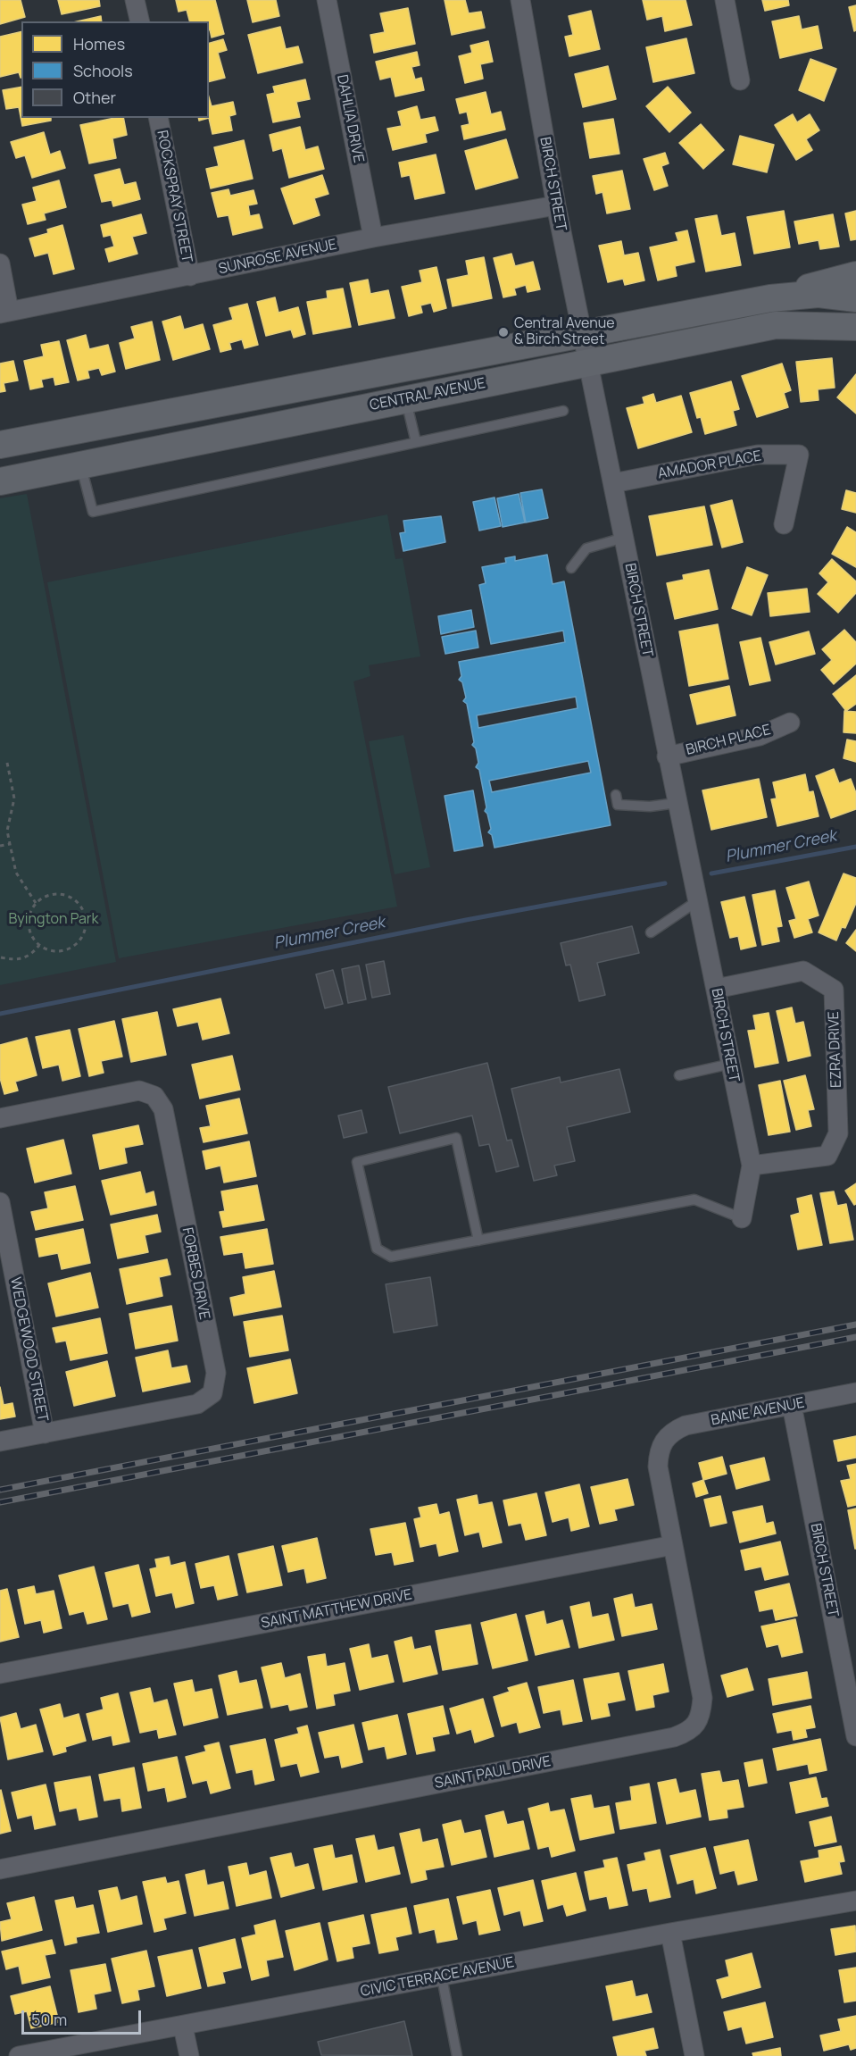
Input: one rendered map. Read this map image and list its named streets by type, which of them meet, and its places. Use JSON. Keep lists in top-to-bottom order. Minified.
{"streets":{"main road":["CENTRAL AVENUE"],"street":["DAHLIA DRIVE","BIRCH STREET","ROCKSPRAY STREET","SUNROSE AVENUE","AMADOR PLACE","BIRCH PLACE","EZRA DRIVE","FORBES DRIVE","WEDGEWOOD STREET","BAINE AVENUE","SAINT MATTHEW DRIVE","SAINT PAUL DRIVE","CIVIC TERRACE AVENUE"]},"crossings":[["DAHLIA DRIVE","SUNROSE AVENUE"],["BIRCH STREET","SUNROSE AVENUE"],["BIRCH STREET","CENTRAL AVENUE"],["BIRCH STREET","AMADOR PLACE"],["BIRCH STREET","BIRCH PLACE"],["BIRCH STREET","EZRA DRIVE"],["BIRCH STREET","BAINE AVENUE"],["ROCKSPRAY STREET","SUNROSE AVENUE"],["FORBES DRIVE","WEDGEWOOD STREET"],["BAINE AVENUE","SAINT PAUL DRIVE"],["SAINT MATTHEW DRIVE","SAINT PAUL DRIVE"]],"water":["Plummer Creek"],"parks":["Byington Park"],"places":["Central Avenue & Birch Street"],"legend":["Homes","Schools","Other"],"scale_bar":"50 m"}
